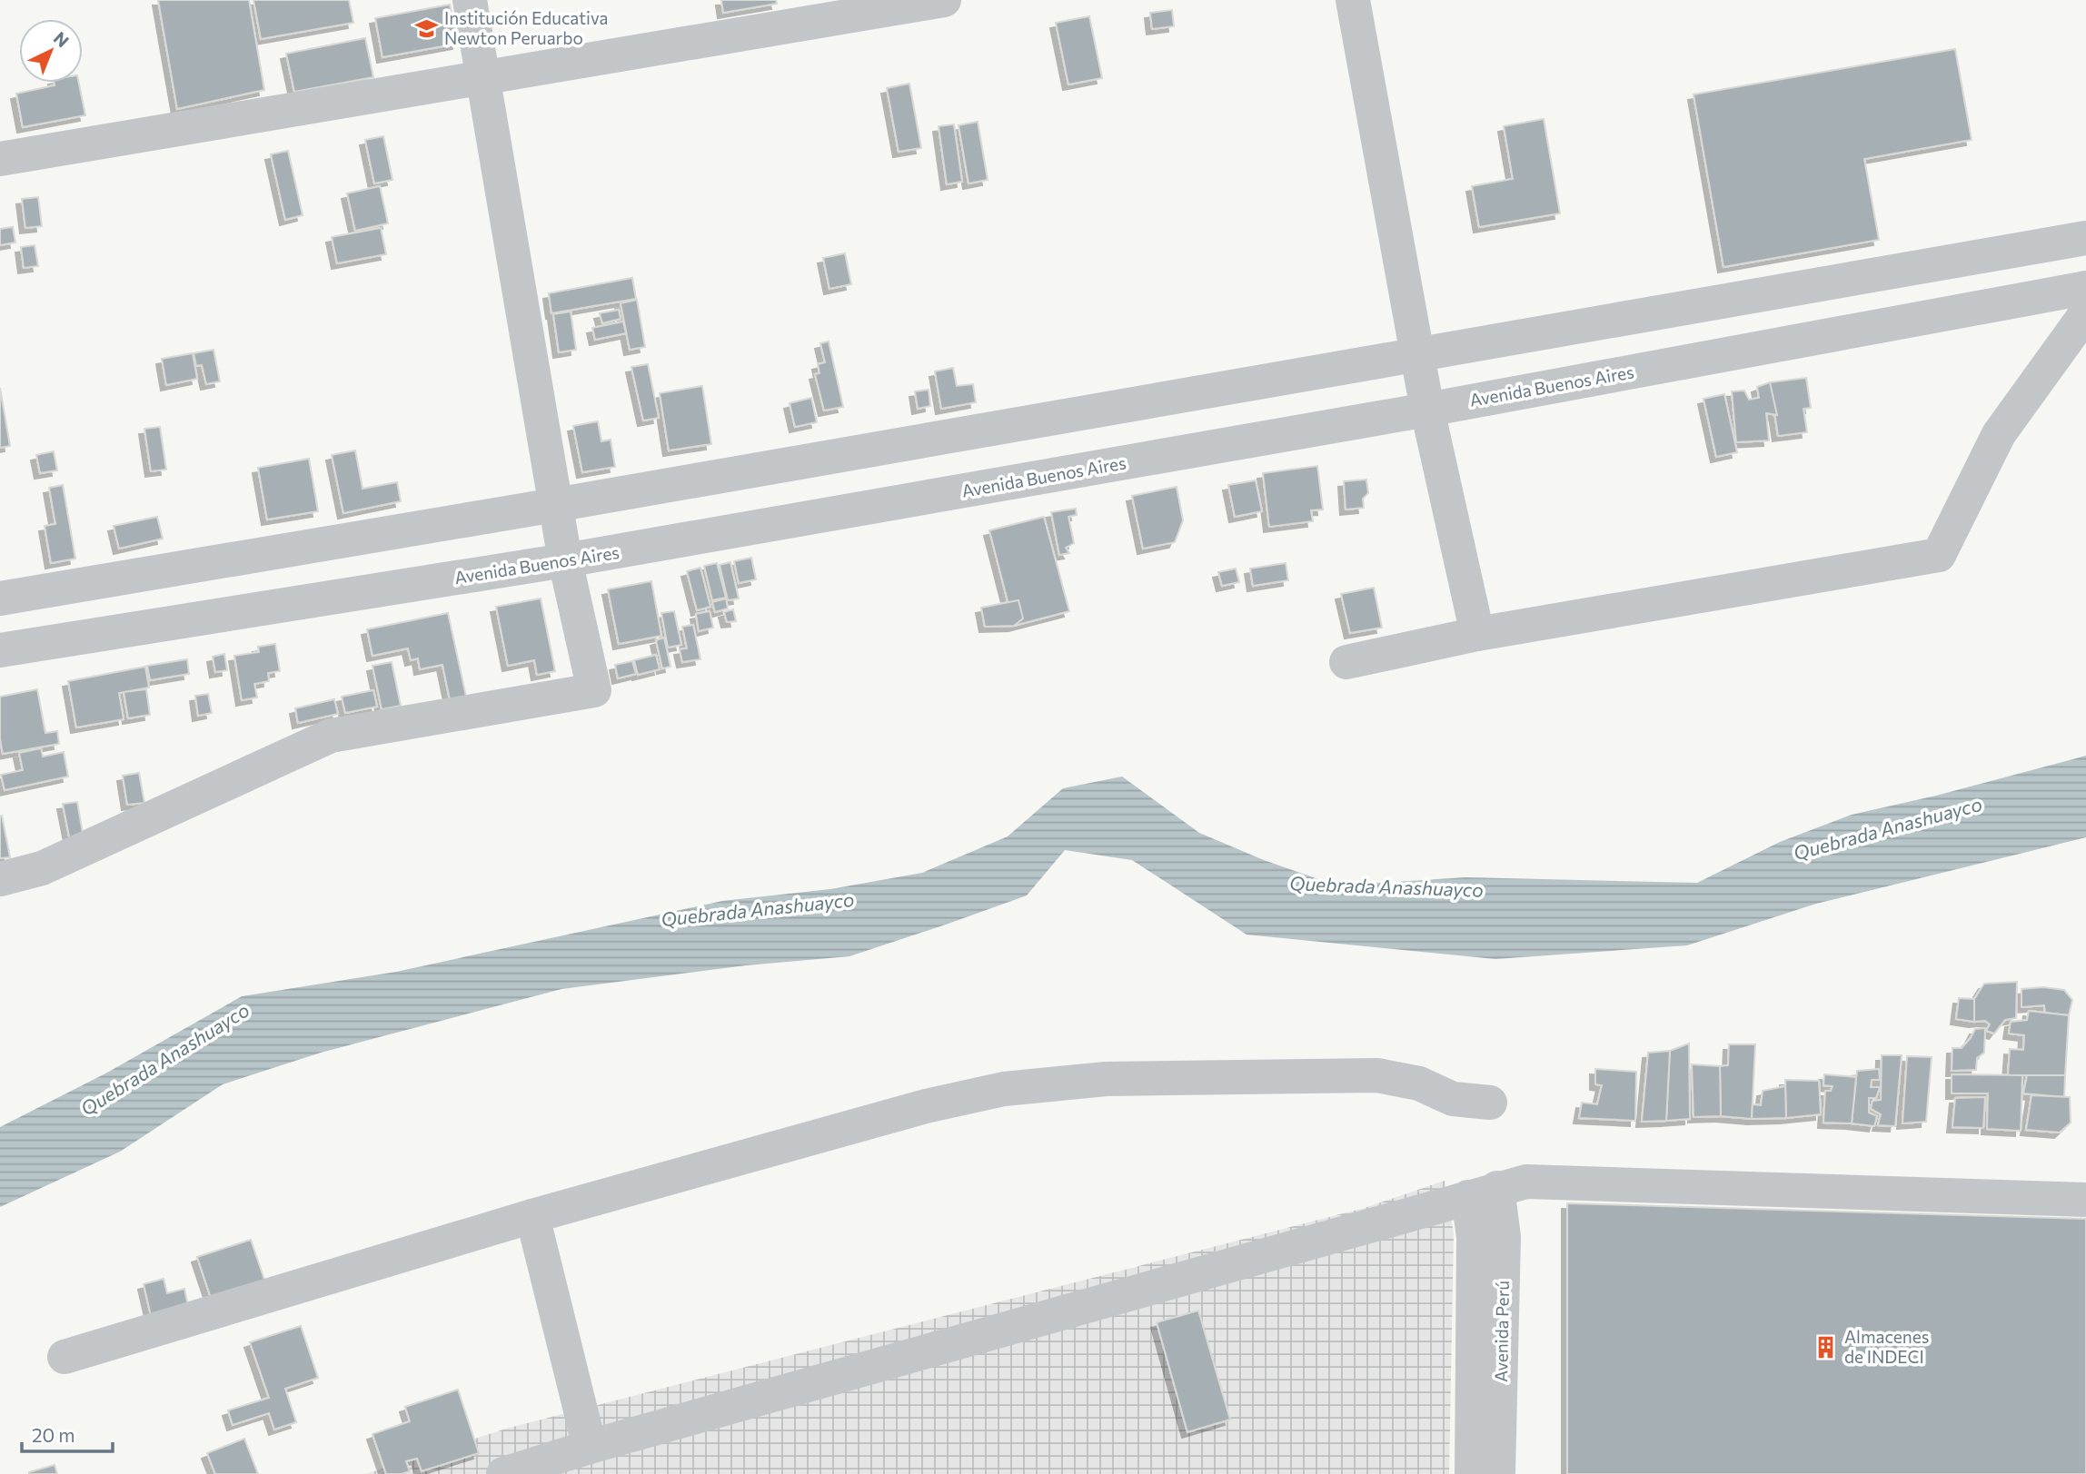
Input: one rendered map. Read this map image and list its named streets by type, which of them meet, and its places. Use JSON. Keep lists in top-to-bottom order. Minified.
{"streets":{"street":["Avenida Buenos Aires","Avenida Perú"]},"water":["Quebrada Anashuayco"],"places":{"school or university":["Institución Educativa Newton Peruarbo"],"building":["Almacenes de INDECI"]},"scale_bar":"20 m","north":"top right"}
